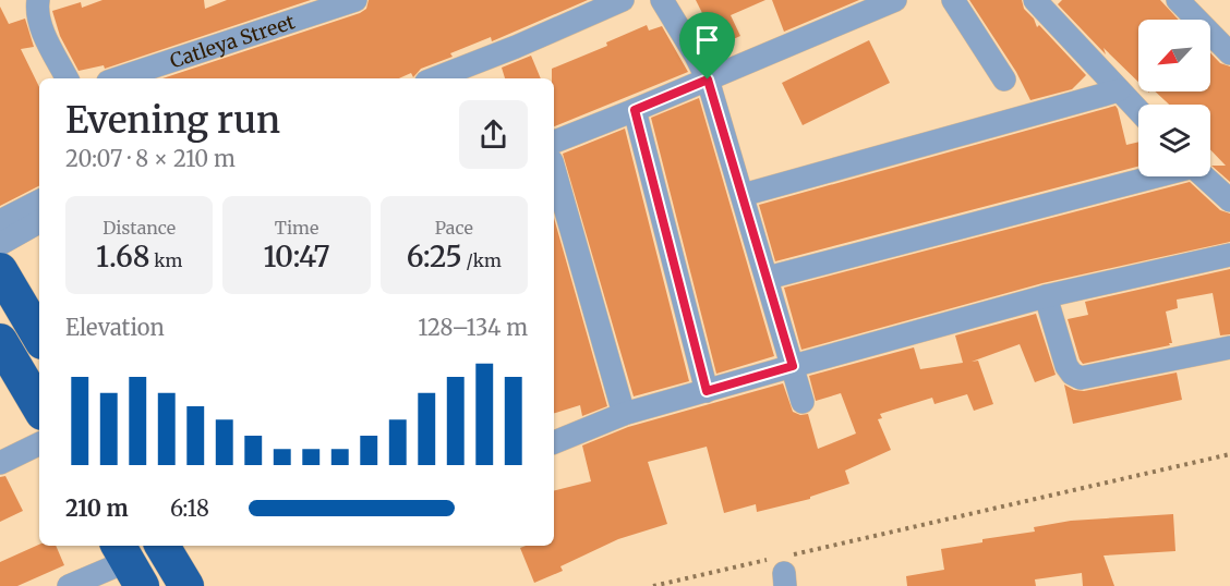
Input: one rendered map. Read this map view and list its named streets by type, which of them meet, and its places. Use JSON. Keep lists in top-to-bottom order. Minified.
{"streets":{"street":["Catleya Street"]},"north":"bottom left","page":{"heading":["Evening run","20:07 · 8 × 210 m"],"stats":[["Distance","1.68 km"],["Time","10:47"],["Pace","6:25 /km"]],"chart":["Elevation","128–134 m"],"list":[{"name":"210 m","note":"6:18"}]}}
